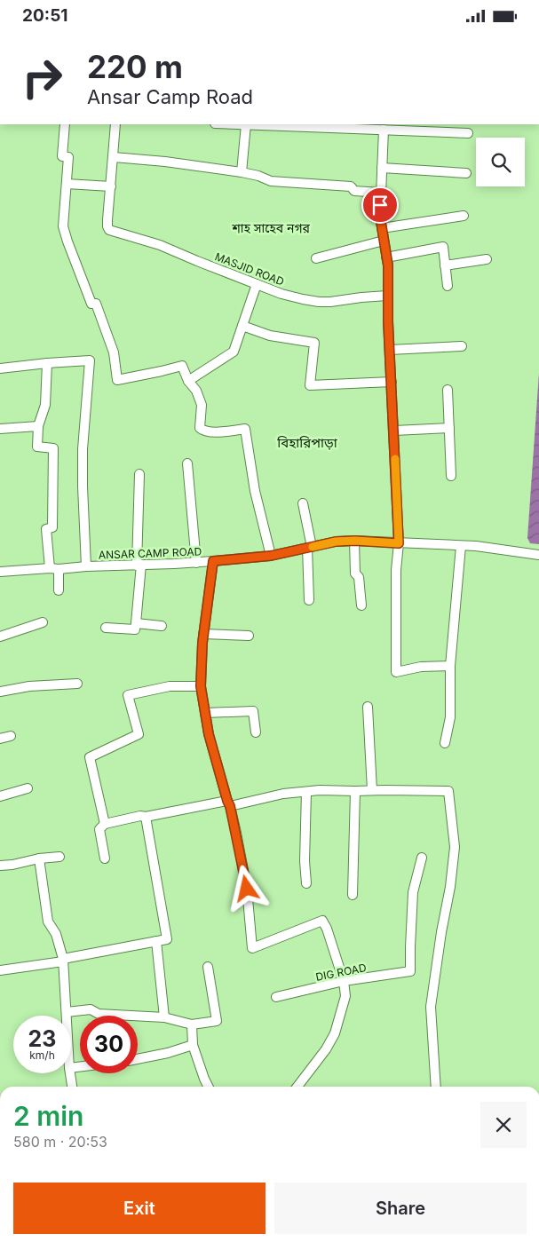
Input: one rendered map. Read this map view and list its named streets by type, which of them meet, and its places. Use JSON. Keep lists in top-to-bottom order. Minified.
{"streets":{"street":["MASJID ROAD","ANSAR CAMP ROAD","DIG ROAD"]},"districts":["শাহ সাহেব নগর","বিহারিপাড়া"],"page":{"status":"20:51","turn":["220 m","Ansar Camp Road"],"speed":"23 km/h","limit":"30","heading":["2 min","580 m · 20:53"],"buttons":["Exit","Share"]}}
